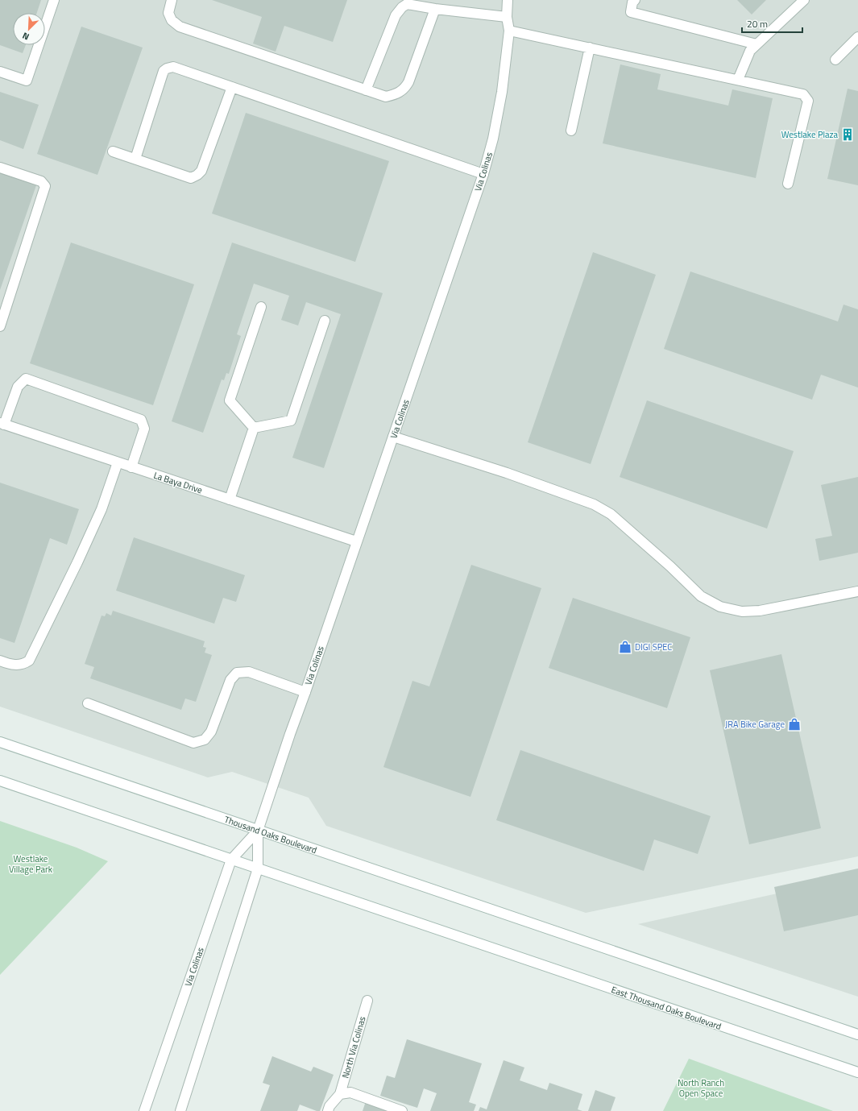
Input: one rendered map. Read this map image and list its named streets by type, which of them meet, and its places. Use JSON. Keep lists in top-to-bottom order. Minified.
{"streets":{"street":["Via Colinas","La Baya Drive","Thousand Oaks Boulevard","East Thousand Oaks Boulevard","North Via Colinas"]},"crossings":[["Via Colinas","La Baya Drive"],["Via Colinas","Thousand Oaks Boulevard"],["Via Colinas","East Thousand Oaks Boulevard"]],"parks":["Westlake Village Park","North Ranch Open Space"],"places":{"building":["Westlake Plaza"],"shop":["DIGI SPEC","JRA Bike Garage"]},"scale_bar":"20 m","north":"bottom left"}
